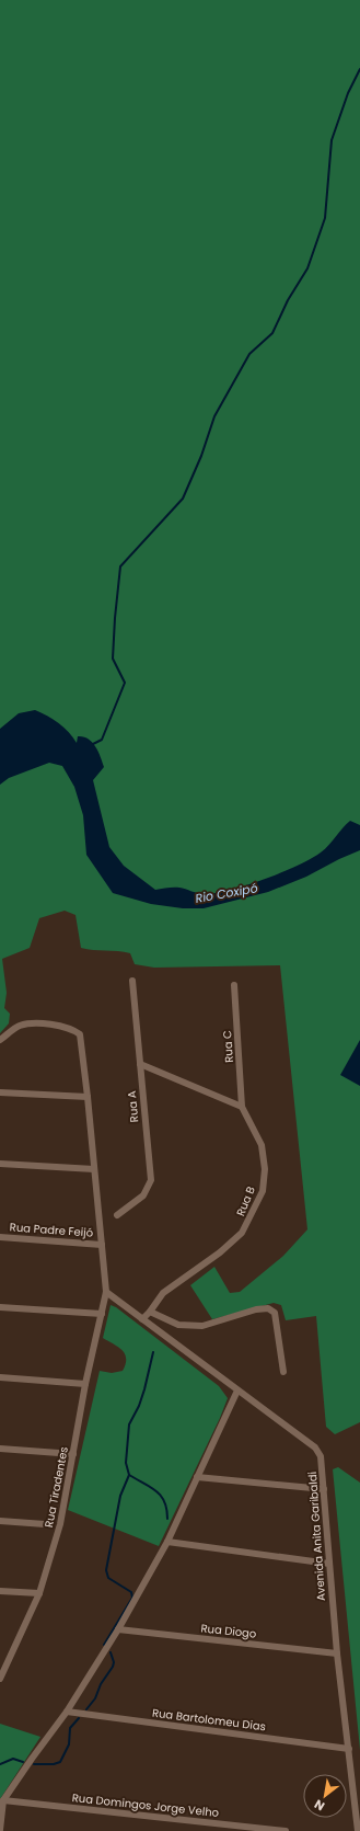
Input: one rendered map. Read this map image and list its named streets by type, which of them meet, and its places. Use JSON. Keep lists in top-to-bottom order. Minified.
{"streets":{"street":["Rua C","Rua A","Rua B","Rua Padre Feijó","Rua Tiradentes","Avenida Anita Garibaldi","Rua Diogo","Rua Bartolomeu Dias","Rua Domingos Jorge Velho"]},"crossings":[["Rua C","Rua B"],["Rua B","Avenida Anita Garibaldi"],["Rua Tiradentes","Avenida Anita Garibaldi"],["Avenida Anita Garibaldi","Rua Diogo"],["Avenida Anita Garibaldi","Rua Bartolomeu Dias"]],"water":["Rio Coxipó"],"north":"bottom left"}
